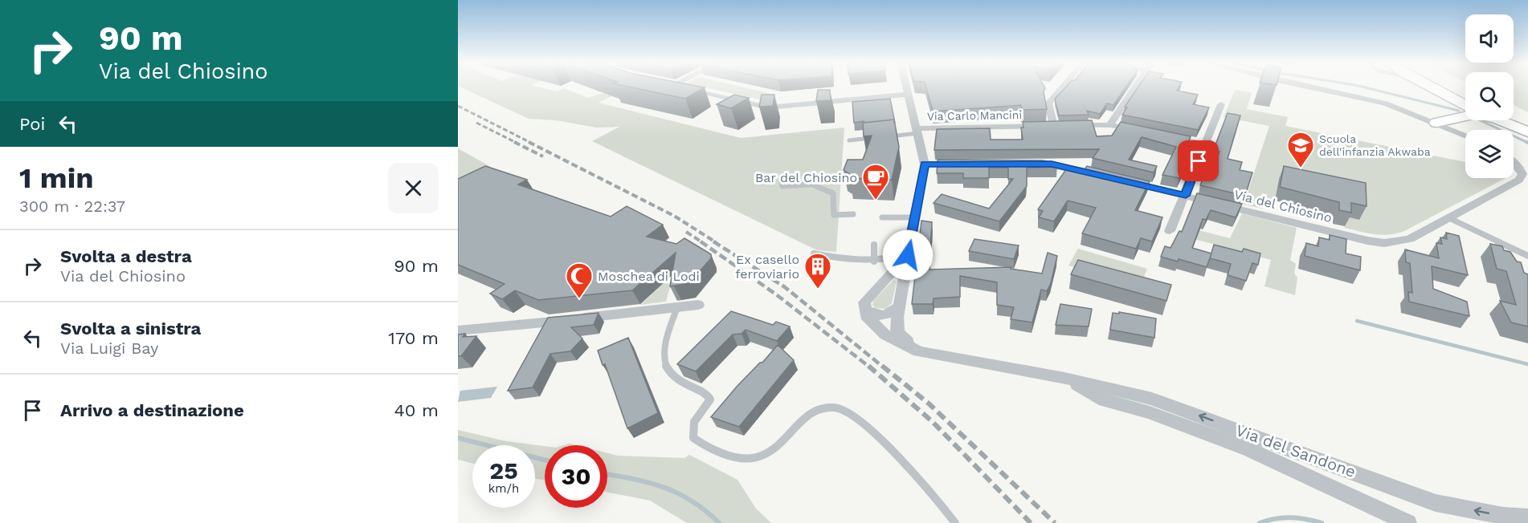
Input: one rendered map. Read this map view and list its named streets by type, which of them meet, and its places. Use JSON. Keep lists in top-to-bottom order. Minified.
{"streets":{"street":["Via Carlo Mancini","Via del Chiosino","Via del Sandone"]},"places":{"school or university":["Scuola dell'infanzia Akwaba"],"cafe":["Bar del Chiosino"],"building":["Ex casello ferroviario"],"mosque":["Moschea di Lodi"]},"page":{"turn":["90 m","Via del Chiosino"],"then":"Poi","heading":["1 min","300 m · 22:37"],"list":[{"name":"Svolta a destra","note":"Via del Chiosino","value":"90 m"},{"name":"Svolta a sinistra","note":"Via Luigi Bay","value":"170 m"},{"name":"Arrivo a destinazione","value":"40 m"}],"speed":"25 km/h","limit":"30"}}
